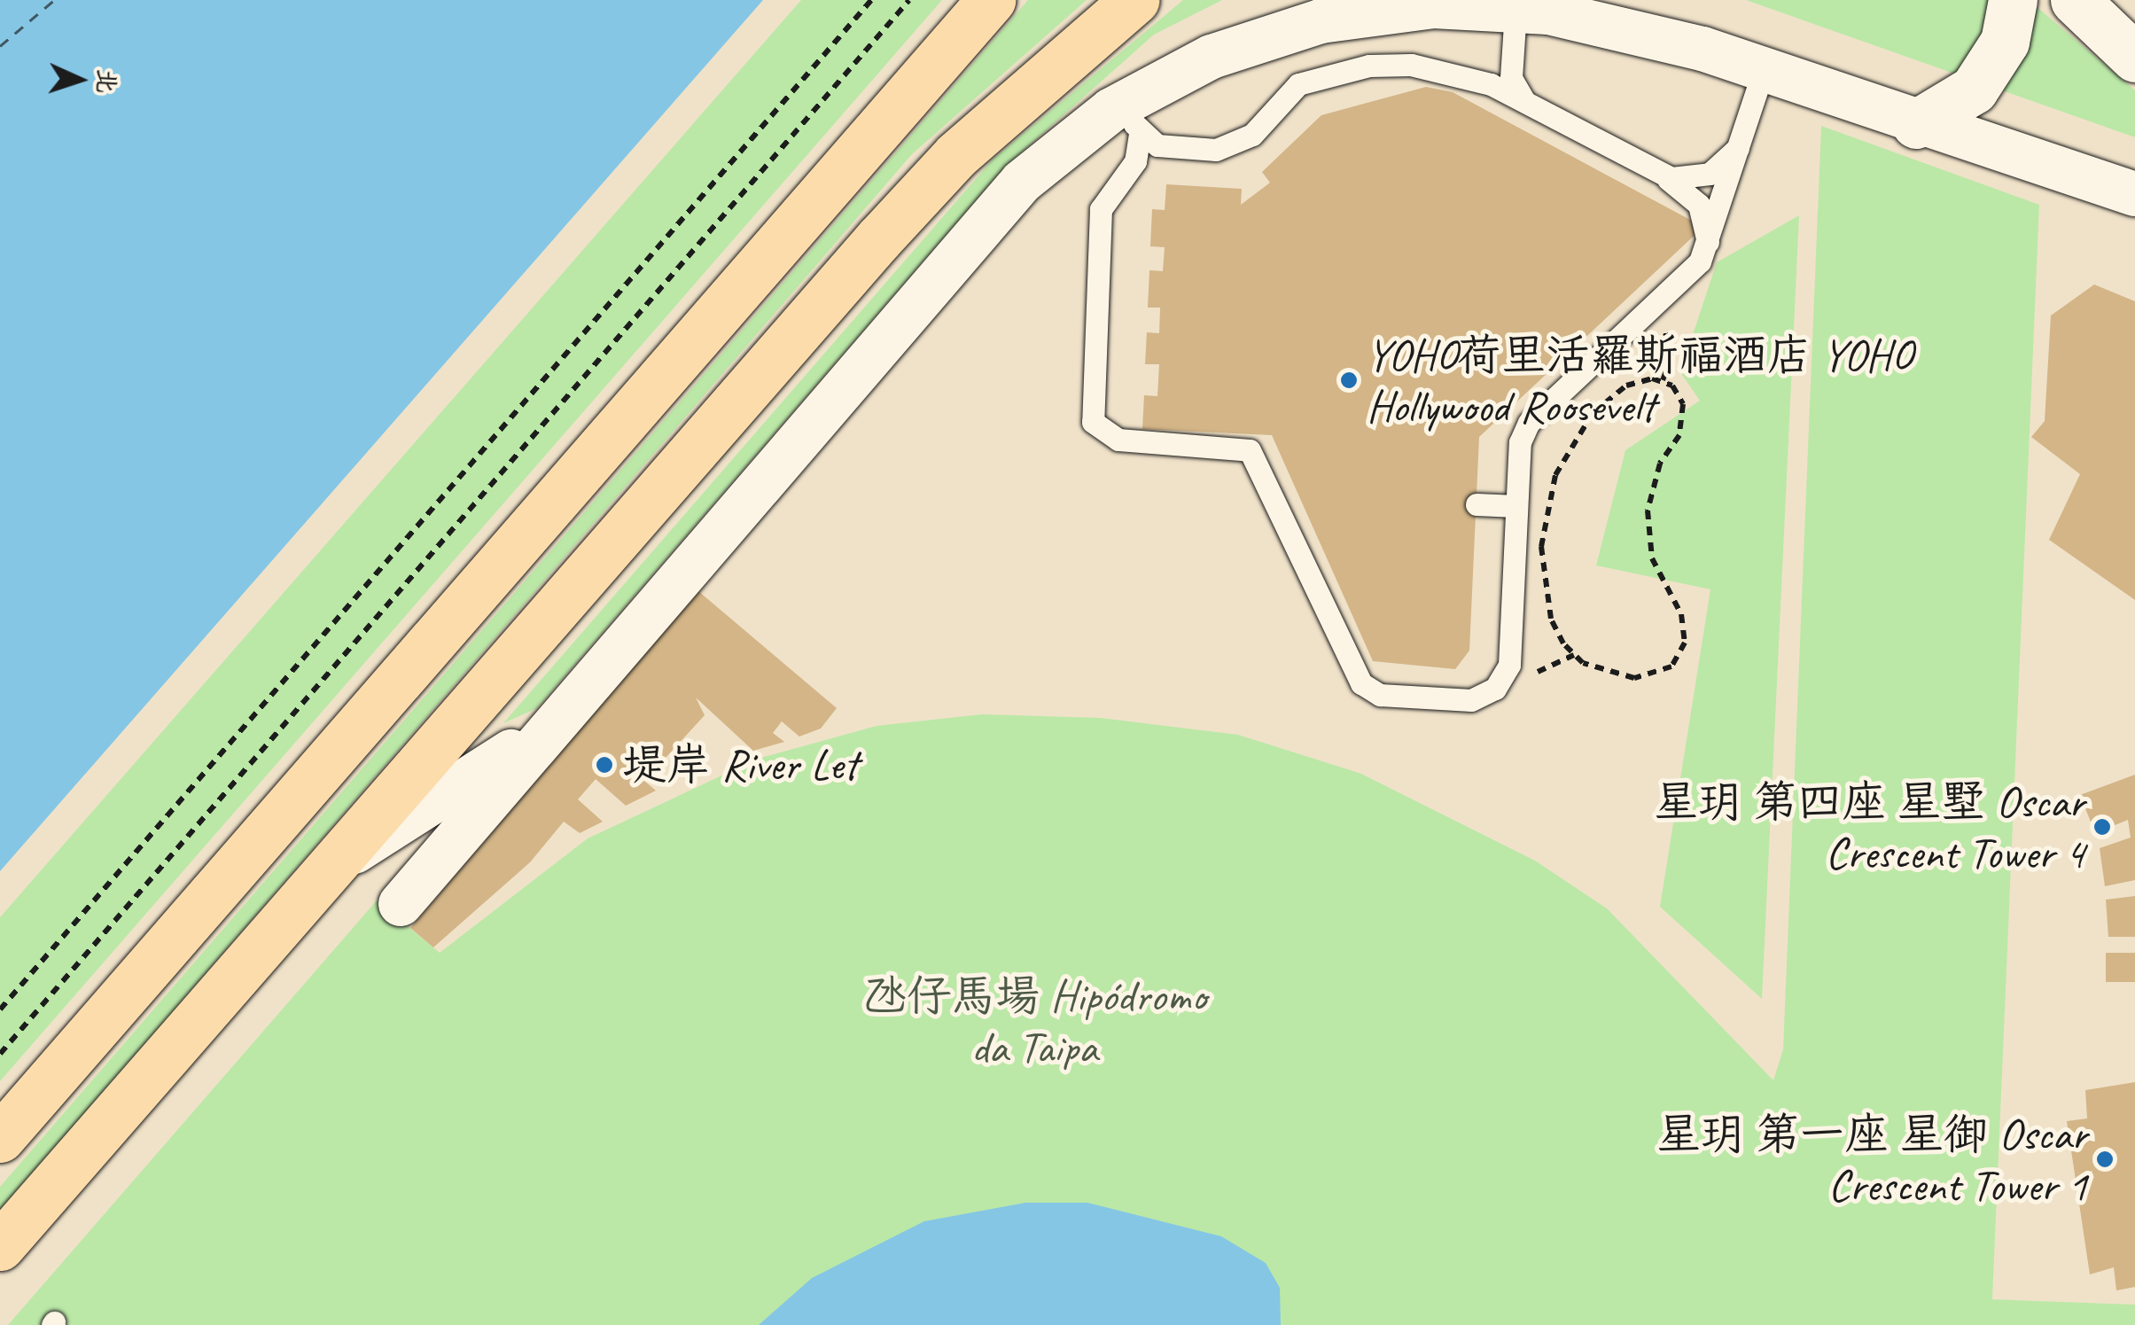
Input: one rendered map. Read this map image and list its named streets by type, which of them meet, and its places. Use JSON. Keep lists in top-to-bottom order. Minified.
{"parks":["氹仔馬場 Hipódromo da Taipa"],"places":["YOHO荷里活羅斯福酒店 YOHO Hollywood Roosevelt","堤岸 River Let","星玥 第四座 星墅 Oscar Crescent Tower 4","星玥 第一座 星御 Oscar Crescent Tower 1"],"north":"right"}
